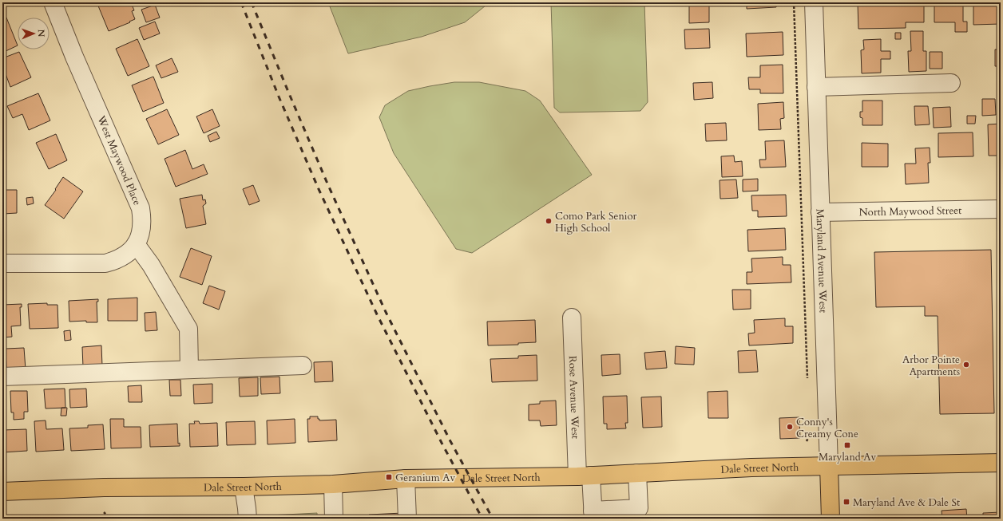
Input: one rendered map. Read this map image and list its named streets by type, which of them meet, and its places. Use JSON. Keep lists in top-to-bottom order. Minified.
{"streets":{"main road":["Maryland Avenue West","Dale Street North"],"street":["West Maywood Place","North Maywood Street","Rose Avenue West"]},"crossings":[["North Maywood Street","Maryland Avenue West"],["Maryland Avenue West","Dale Street North"],["Rose Avenue West","Dale Street North"]],"places":{"other":["Como Park Senior High School","Arbor Pointe Apartments","Conny's Creamy Cone"],"transit":["Maryland Av","Geranium Av","Maryland Ave & Dale St"]},"north":"right"}
